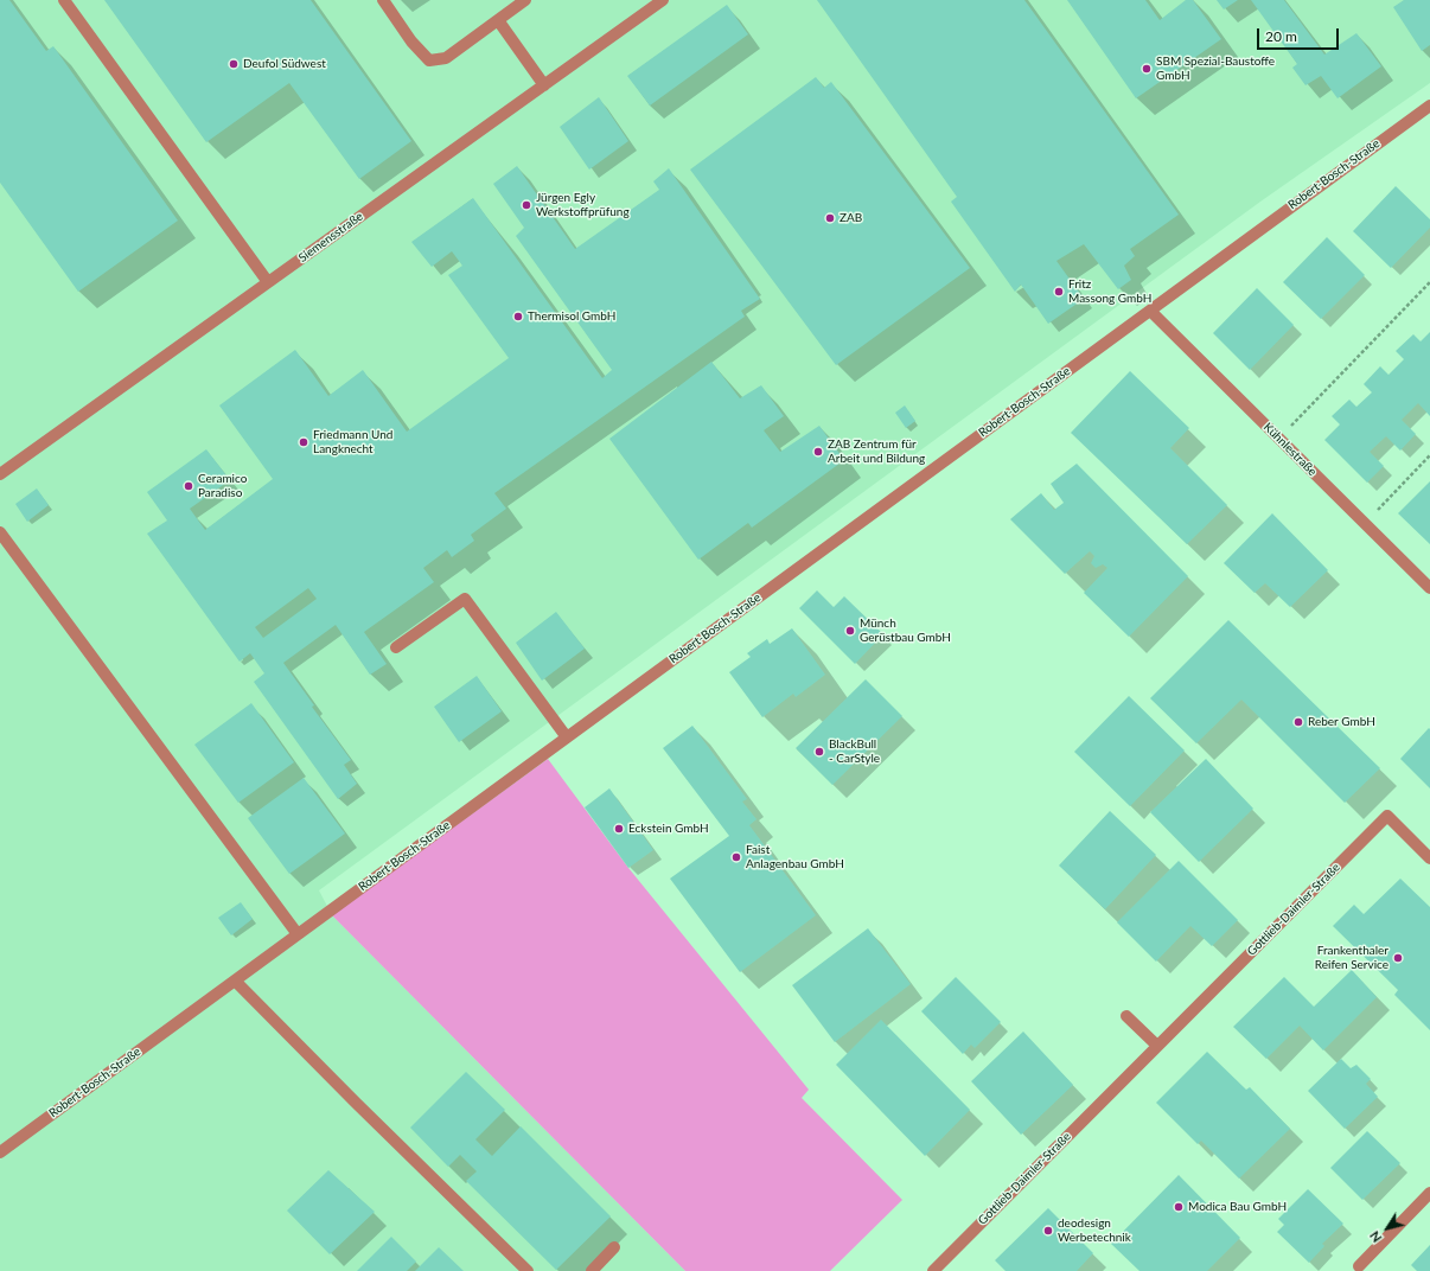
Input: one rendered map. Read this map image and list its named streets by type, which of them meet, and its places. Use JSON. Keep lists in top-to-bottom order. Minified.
{"streets":{"street":["Robert-Bosch-Straße","Siemensstraße","Kühnlestraße","Gottlieb-Daimler-Straße"]},"crossings":[["Robert-Bosch-Straße","Kühnlestraße"]],"places":["Deufol Südwest","SBM Spezial-Baustoffe GmbH","Jürgen Egly Werkstoffprüfung","ZAB","Fritz Massong GmbH","Thermisol GmbH","Friedmann Und Langknecht","ZAB Zentrum für Arbeit und Bildung","Ceramico Paradiso","Münch Gerüstbau GmbH","Reber GmbH","BlackBull - CarStyle","Eckstein GmbH","Faist Anlagenbau GmbH","Frankenthaler Reifen Service","Modica Bau GmbH","deodesign Werbetechnik"],"scale_bar":"20 m","north":"bottom left"}
